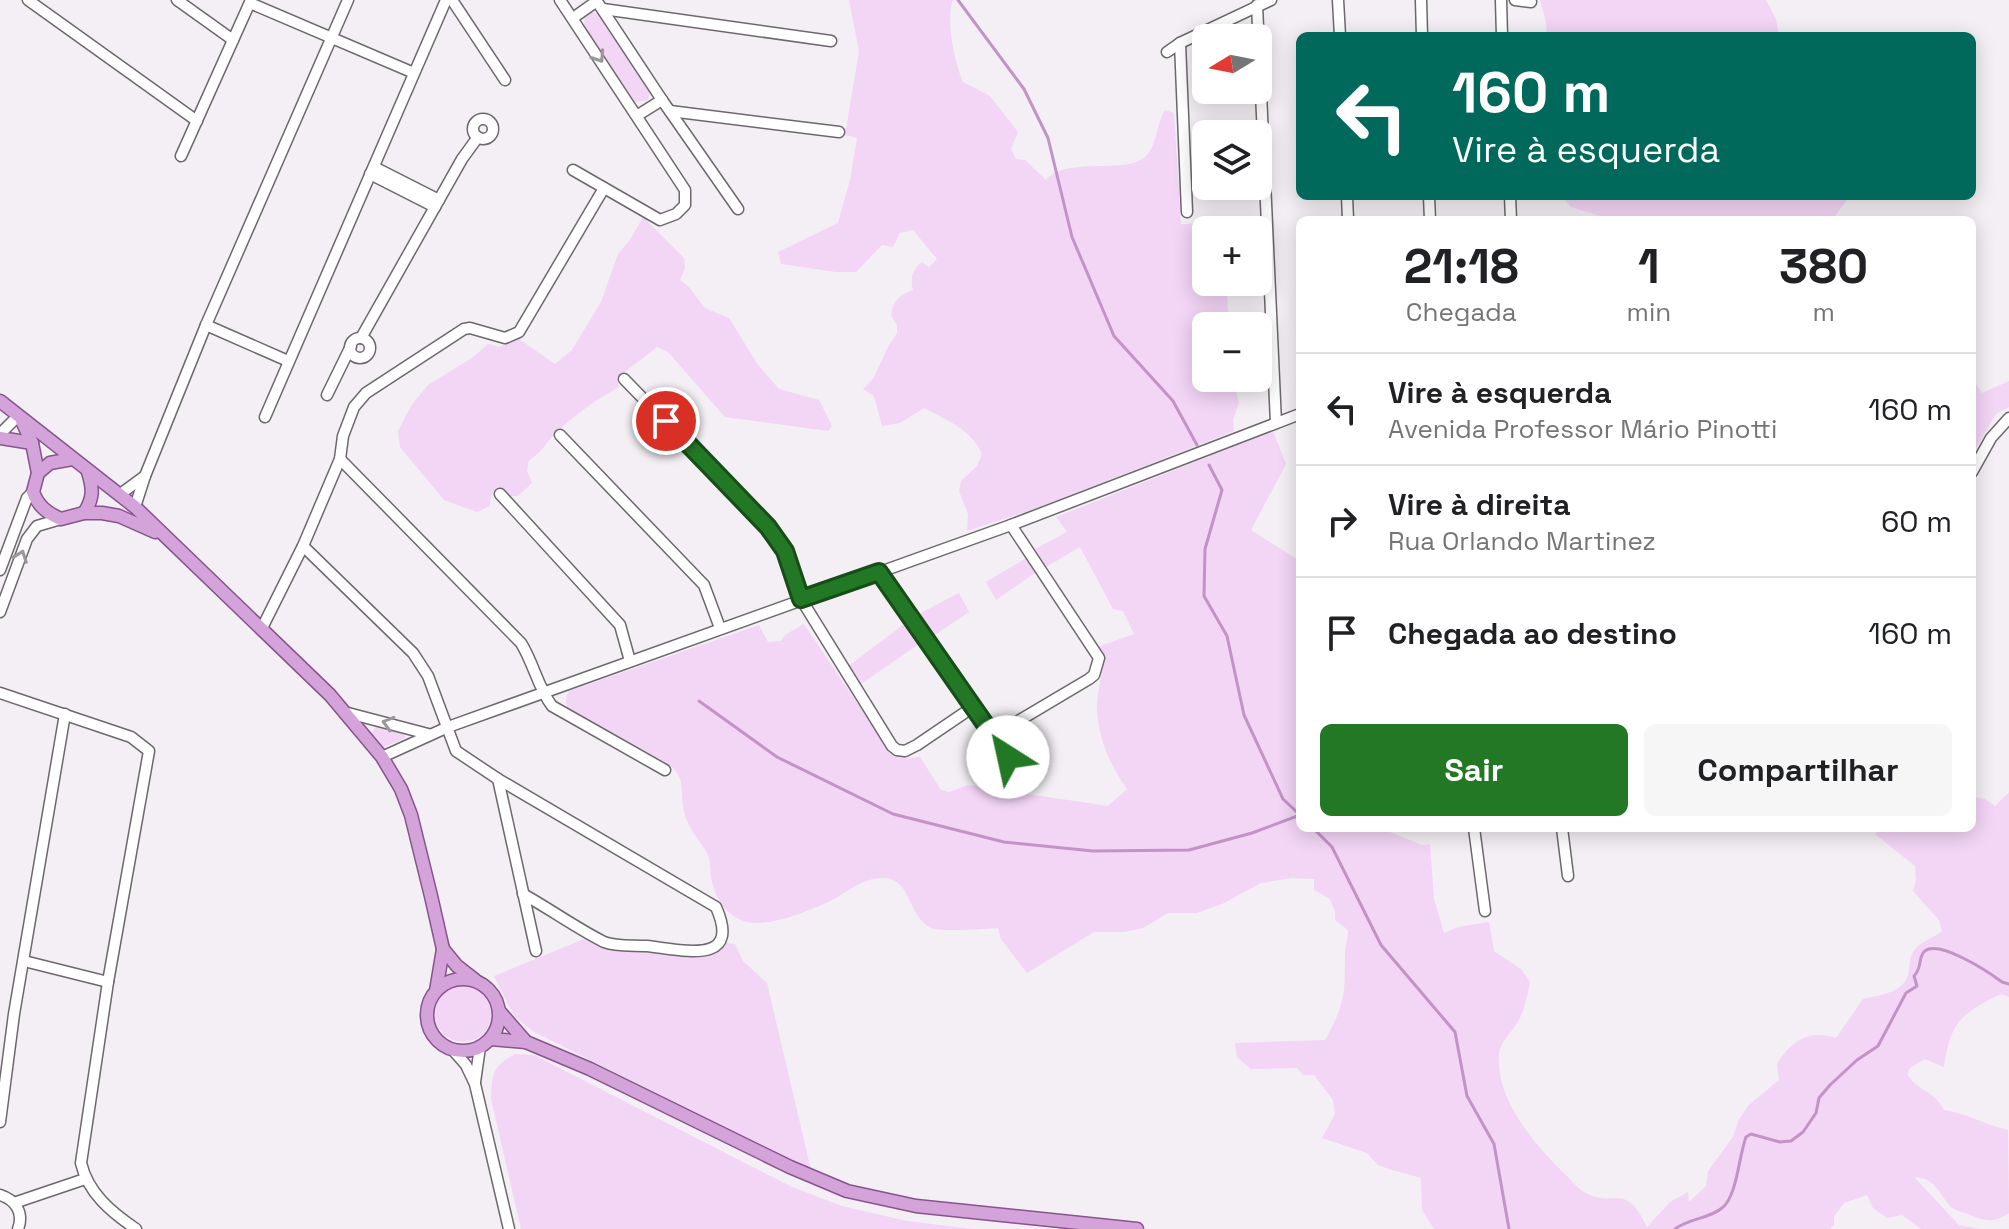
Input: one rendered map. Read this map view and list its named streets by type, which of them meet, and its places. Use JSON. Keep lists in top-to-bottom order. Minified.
{"north":"left","page":{"map_buttons":["+","−"],"turn":["160 m","Vire à esquerda"],"eta":["21:18","Chegada","1","min","380","m"],"list":[{"name":"Vire à esquerda","note":"Avenida Professor Mário Pinotti","value":"160 m"},{"name":"Vire à direita","note":"Rua Orlando Martinez","value":"60 m"},{"name":"Chegada ao destino","value":"160 m"}],"buttons":["Sair","Compartilhar"]}}
